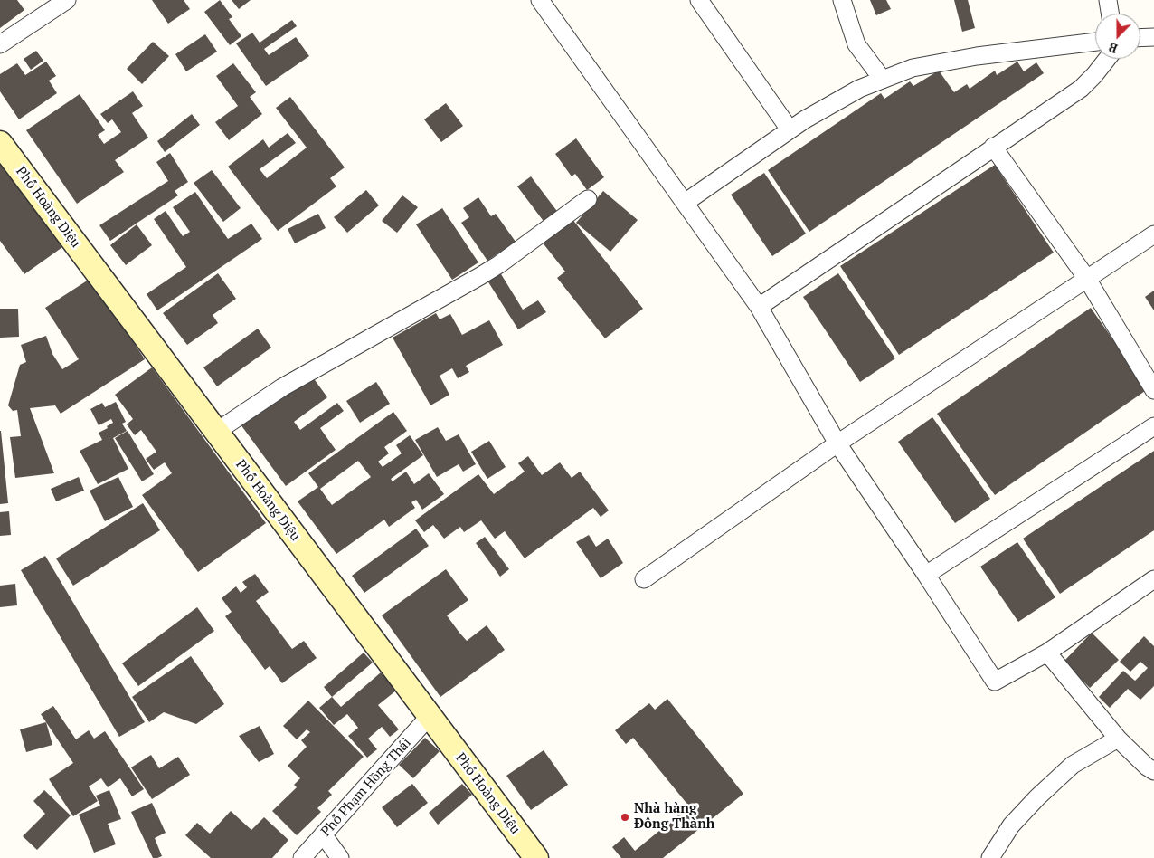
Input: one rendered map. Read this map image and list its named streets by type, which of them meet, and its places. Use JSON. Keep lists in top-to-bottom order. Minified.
{"streets":{"main road":["Phố Hoàng Diệu"],"street":["Phố Phạm Hồng Thái"]},"crossings":[["Phố Hoàng Diệu","Phố Phạm Hồng Thái"]],"places":["Nhà hàng Đông Thành"],"north":"bottom"}
